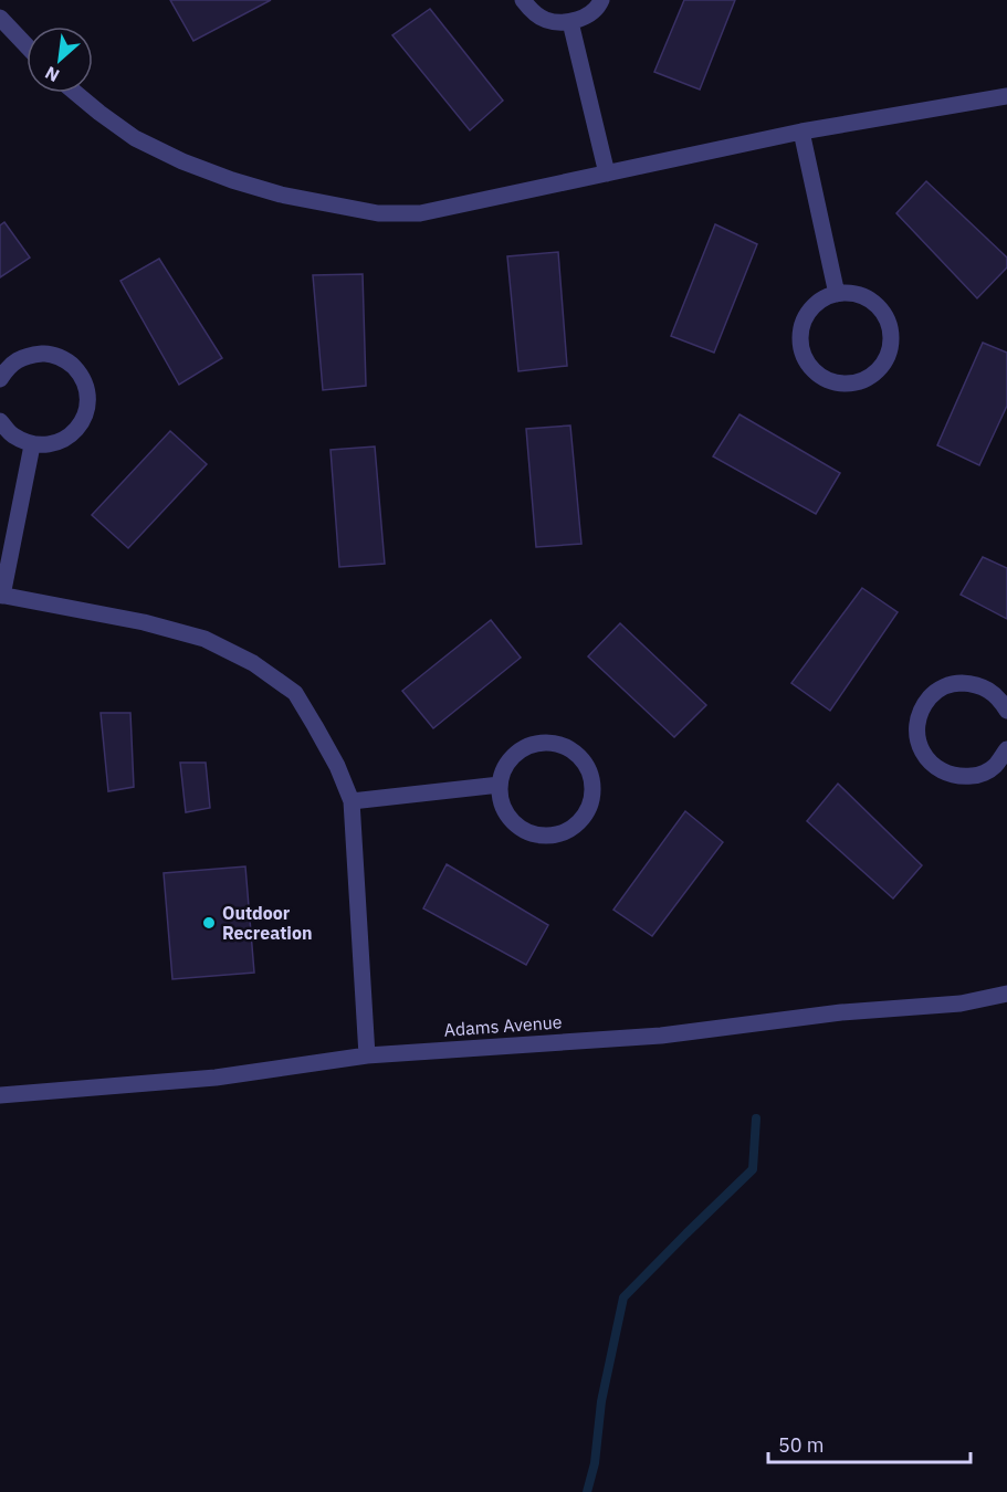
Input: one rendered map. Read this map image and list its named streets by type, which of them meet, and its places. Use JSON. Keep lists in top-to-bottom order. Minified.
{"streets":{"street":["Adams Avenue"]},"places":["Outdoor Recreation"],"scale_bar":"50 m","north":"bottom left"}
